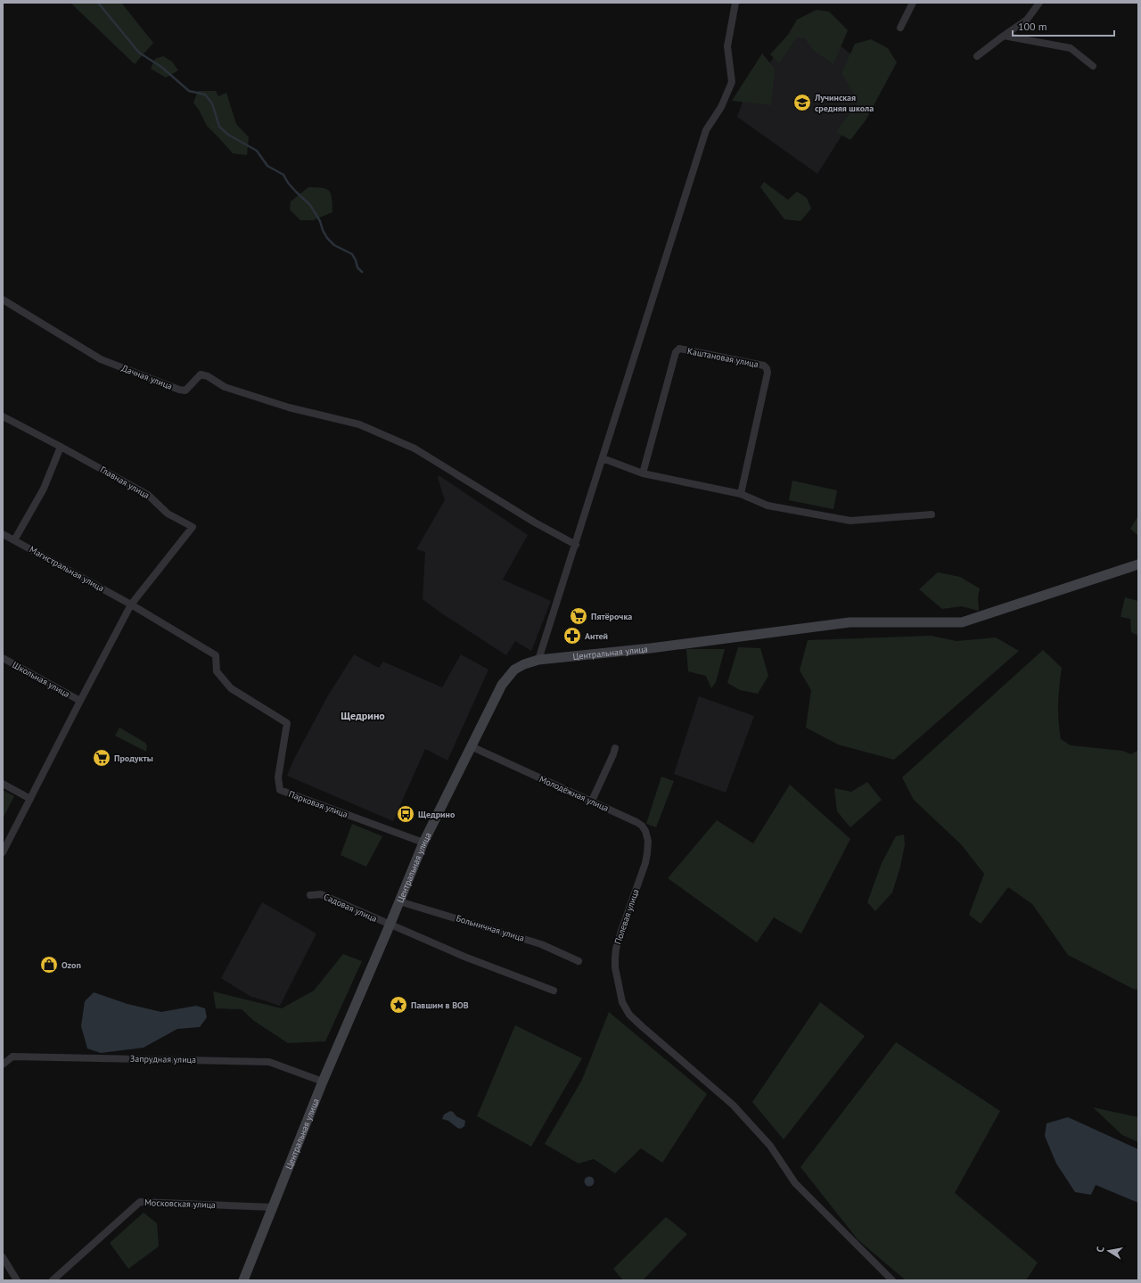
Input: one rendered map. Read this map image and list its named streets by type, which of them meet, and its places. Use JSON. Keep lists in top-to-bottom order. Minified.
{"streets":{"street":["Каштановая улица","Дачная улица","Главная улица","Магистральная улица","Центральная улица","Школьная улица","Молодёжная улица","Парковая улица","Садовая улица","Полевая улица","Больничная улица","Запрудная улица","Московская улица"]},"crossings":[["Главная улица","Магистральная улица"],["Магистральная улица","Парковая улица"],["Центральная улица","Молодёжная улица"],["Центральная улица","Парковая улица"],["Центральная улица","Садовая улица"],["Центральная улица","Больничная улица"],["Центральная улица","Запрудная улица"],["Центральная улица","Московская улица"],["Молодёжная улица","Полевая улица"]],"districts":["Щедрино"],"places":{"school or university":["Лучинская средняя школа"],"supermarket":["Пятёрочка","Продукты"],"pharmacy":["Антей"],"bus stop":["Щедрино"],"shop":["Ozon"],"place":["Павшим в ВОВ"]},"scale_bar":"100 m","north":"left"}
